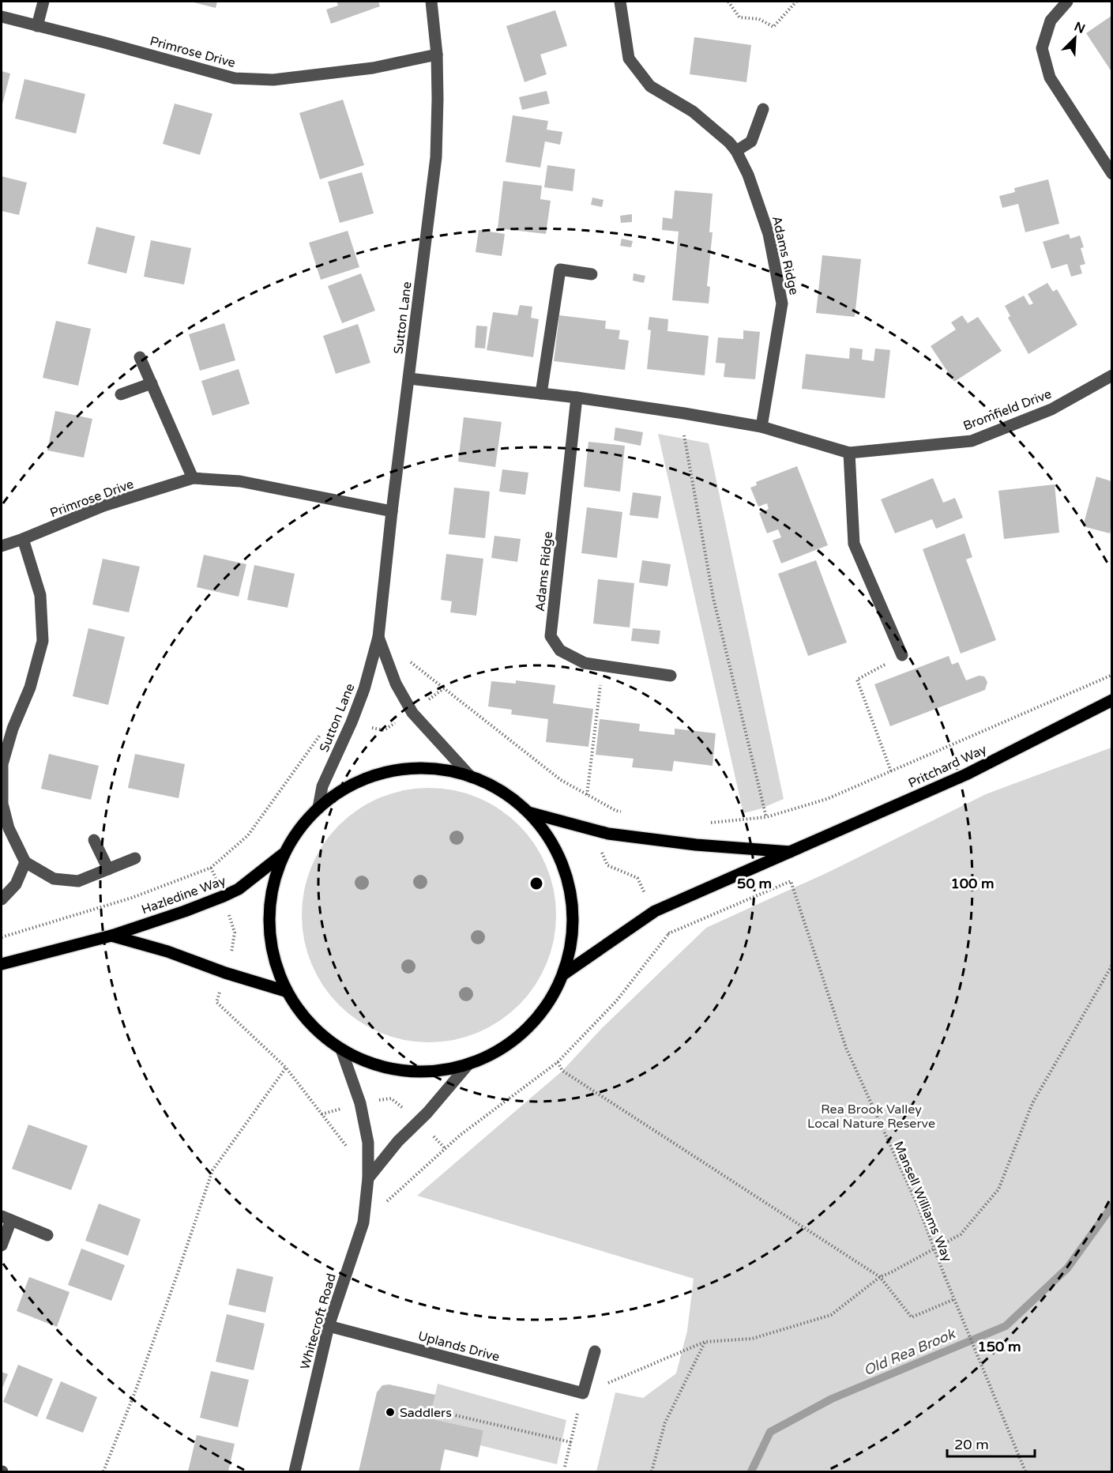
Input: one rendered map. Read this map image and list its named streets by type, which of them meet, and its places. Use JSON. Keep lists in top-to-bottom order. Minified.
{"streets":{"main road":["Pritchard Way","Hazledine Way"],"street":["Primrose Drive","Adams Ridge","Sutton Lane","Bromfield Drive","Whitecroft Road","Uplands Drive"],"path":["Mansell Williams Way"]},"crossings":[["Primrose Drive","Sutton Lane"],["Whitecroft Road","Uplands Drive"]],"water":["Old Rea Brook"],"parks":["Rea Brook Valley Local Nature Reserve"],"places":["Saddlers"],"scale_bar":"20 m","north":"top right","rings":["50 m","100 m","150 m"]}
